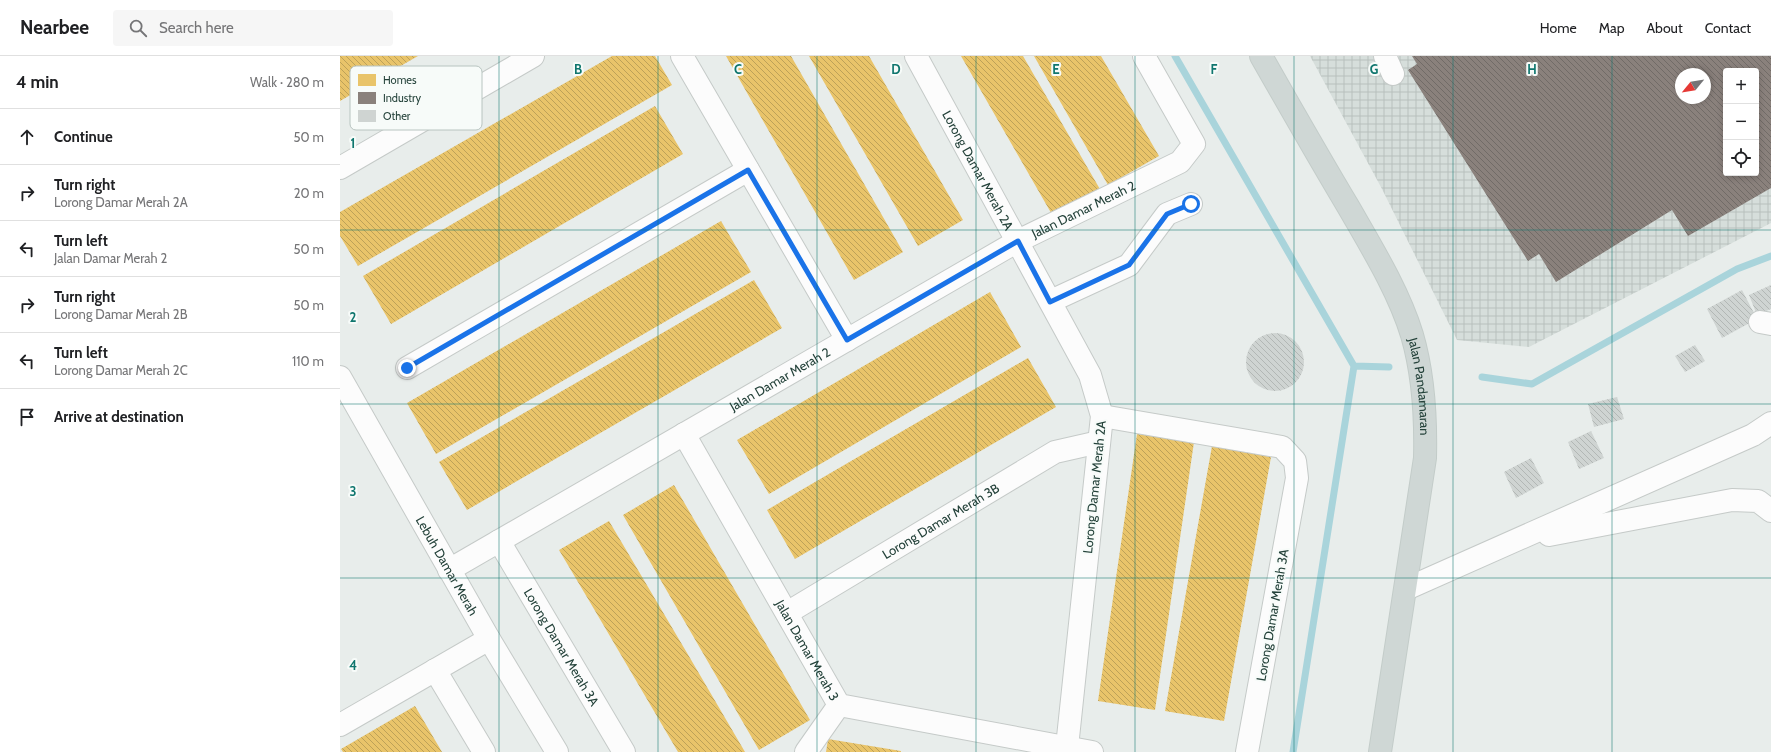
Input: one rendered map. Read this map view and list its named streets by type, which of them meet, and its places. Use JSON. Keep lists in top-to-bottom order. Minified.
{"streets":{"main road":["Jalan Pandamaran"],"street":["Lorong Damar Merah 2A","Jalan Damar Merah 2","Lorong Damar Merah 3B","Lebuh Damar Merah","Lorong Damar Merah 3A","Jalan Damar Merah 3"]},"crossings":[["Lorong Damar Merah 2A","Jalan Damar Merah 2"],["Lorong Damar Merah 2A","Lorong Damar Merah 3B"],["Lorong Damar Merah 2A","Lorong Damar Merah 3A"],["Lorong Damar Merah 2A","Jalan Damar Merah 3"],["Jalan Damar Merah 2","Lebuh Damar Merah"],["Jalan Damar Merah 2","Lorong Damar Merah 3A"],["Jalan Damar Merah 2","Jalan Damar Merah 3"],["Lorong Damar Merah 3B","Jalan Damar Merah 3"]],"legend":["Homes","Industry","Other"],"north":"bottom left","page":{"header":"Nearbee","search":"Search here","nav":["Home","Map","About","Contact"],"heading":["4 min","Walk · 280 m"],"map_buttons":["+","−"],"list":[["Continue","50 m"],["Turn right","Lorong Damar Merah 2A","20 m"],["Turn left","Jalan Damar Merah 2","50 m"],["Turn right","Lorong Damar Merah 2B","50 m"],["Turn left","Lorong Damar Merah 2C","110 m"],"Arrive at destination"]},"grid":{"columns":["B","C","D","E","F","G","H"],"rows":["1","2","3","4"]}}
